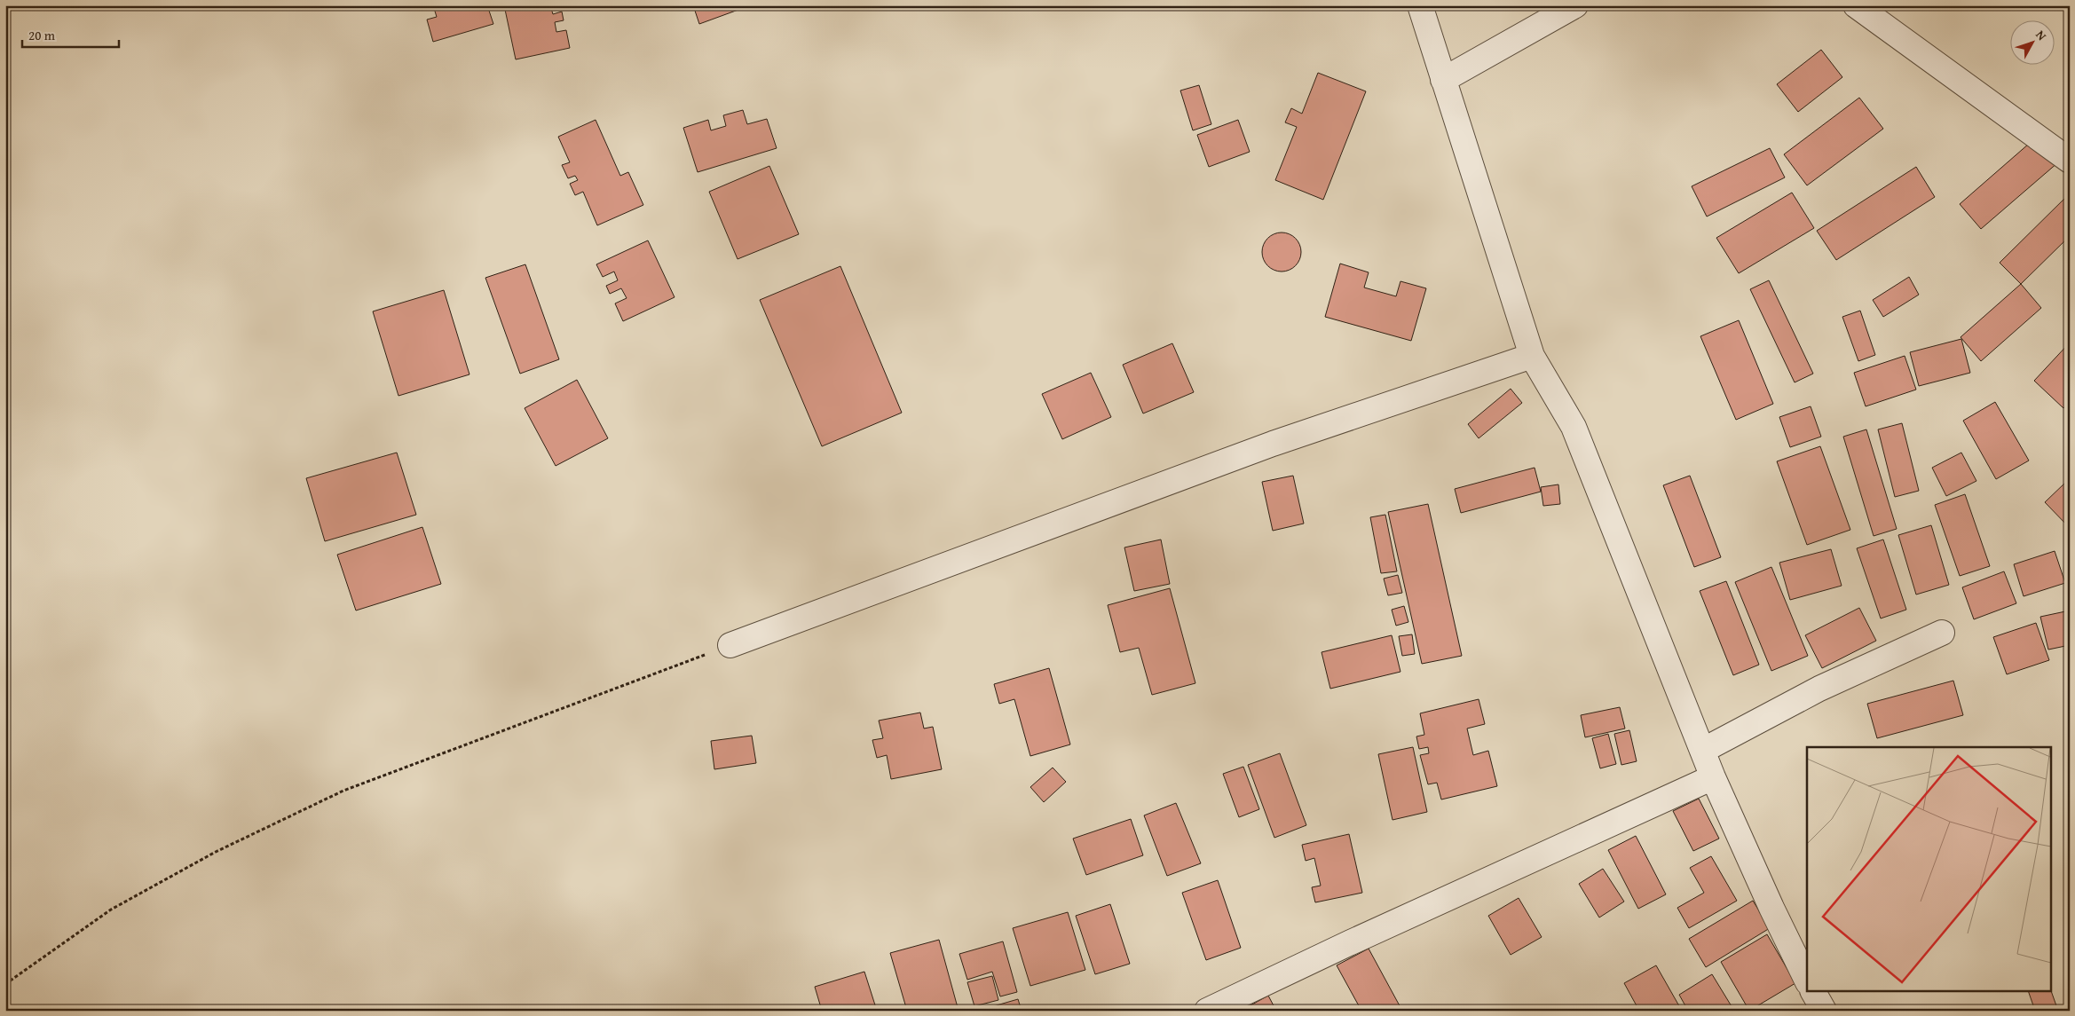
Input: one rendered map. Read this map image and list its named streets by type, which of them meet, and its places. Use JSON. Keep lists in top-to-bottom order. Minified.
{"scale_bar":"20 m","north":"top right"}
